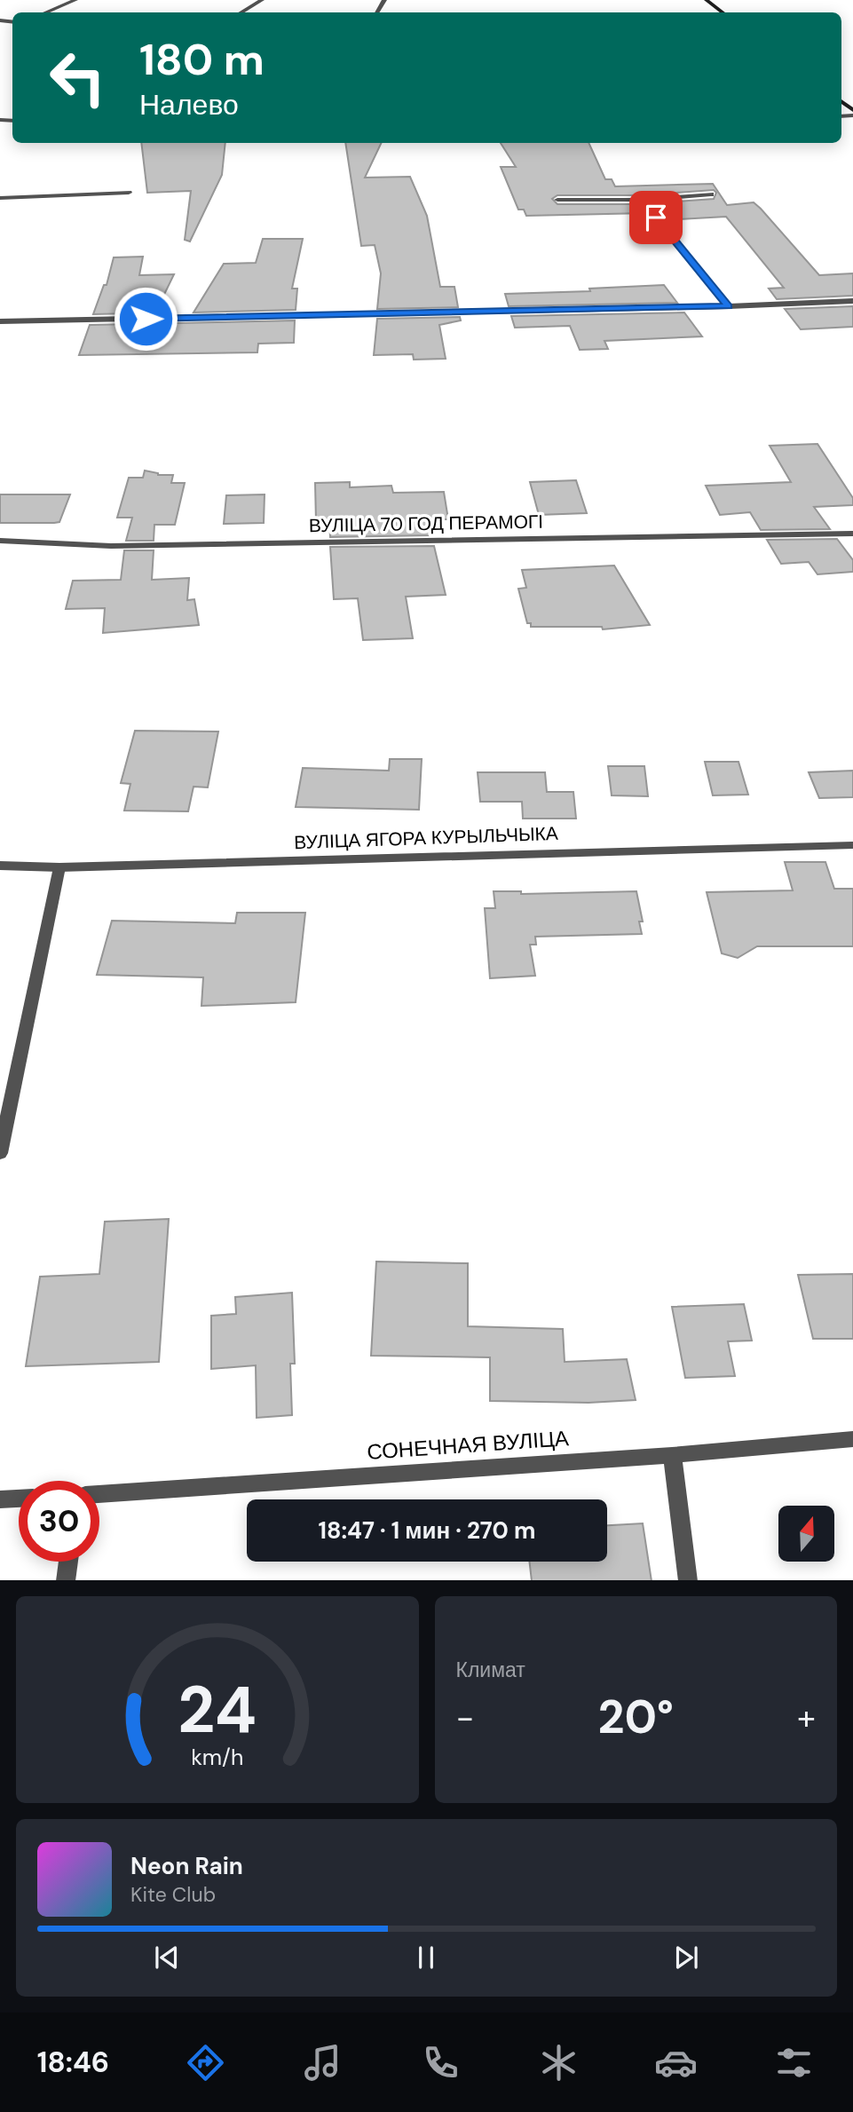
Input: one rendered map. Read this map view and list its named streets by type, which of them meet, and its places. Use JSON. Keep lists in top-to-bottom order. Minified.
{"streets":{"street":["ВУЛІЦА 70 ГОД ПЕРАМОГІ","ВУЛІЦА ЯГОРА КУРЫЛЬЧЫКА","СОНЕЧНАЯ ВУЛІЦА"]},"north":"top","page":{"turn":["180 m","Налево"],"limit":"30","trip":"18:47 · 1 мин · 270 m","tile":"Климат","heat":["−","20°","+"],"song":["Neon Rain","Kite Club"],"tabs":"18:46","gauge":["24","km/h"]}}
